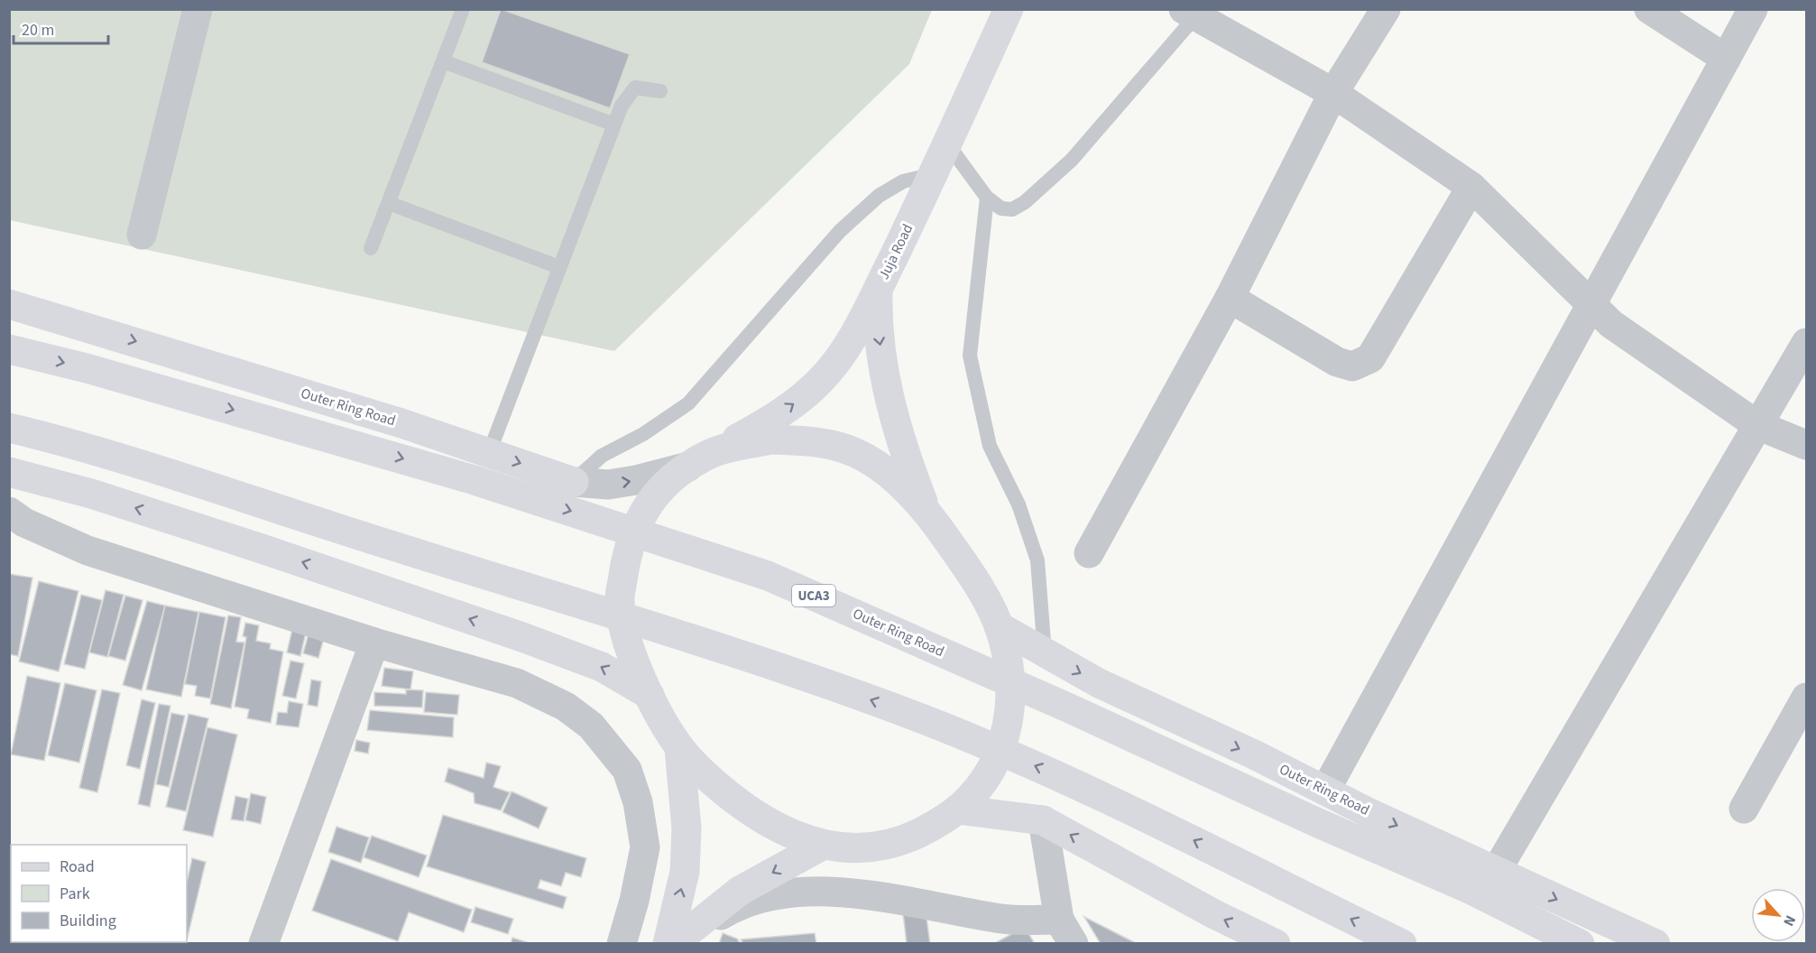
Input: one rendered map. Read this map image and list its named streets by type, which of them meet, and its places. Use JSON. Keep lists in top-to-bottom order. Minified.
{"streets":{"main road":["Juja Road","Outer Ring Road","UCA3"]},"crossings":[["Juja Road","Outer Ring Road"]],"one_way":["Juja Road"],"legend":["Road","Park","Building"],"scale_bar":"20 m","north":"bottom right"}
